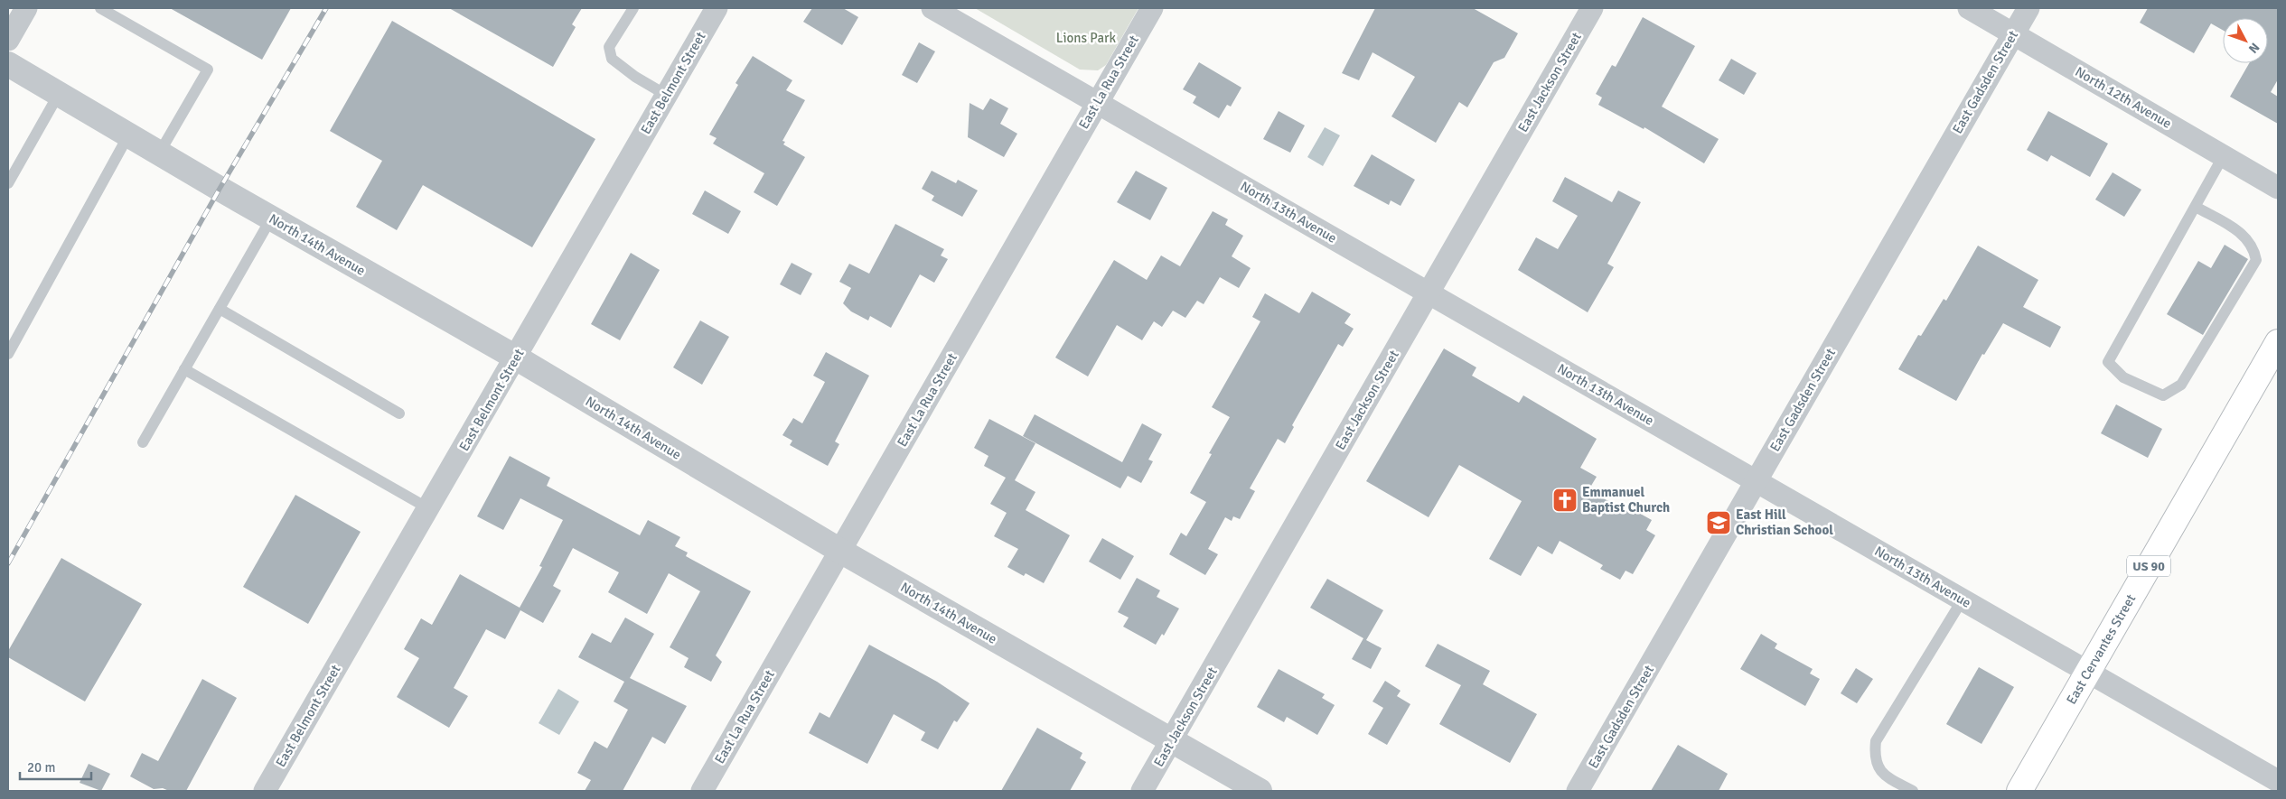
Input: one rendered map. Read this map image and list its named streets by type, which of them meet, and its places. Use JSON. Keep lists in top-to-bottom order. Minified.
{"streets":{"main road":["US 90","East Cervantes Street"],"street":["East La Rua Street","East Jackson Street","East Gadsden Street","East Belmont Street","North 12th Avenue","North 13th Avenue","North 14th Avenue"]},"crossings":[["East La Rua Street","North 13th Avenue"],["East La Rua Street","North 14th Avenue"],["East Jackson Street","North 13th Avenue"],["East Jackson Street","North 14th Avenue"],["East Gadsden Street","North 12th Avenue"],["East Gadsden Street","North 13th Avenue"],["East Belmont Street","North 14th Avenue"],["North 13th Avenue","East Cervantes Street"]],"parks":["Lions Park"],"places":{"church":["Emmanuel Baptist Church"],"school or university":["East Hill Christian School"]},"scale_bar":"20 m","north":"bottom right"}
